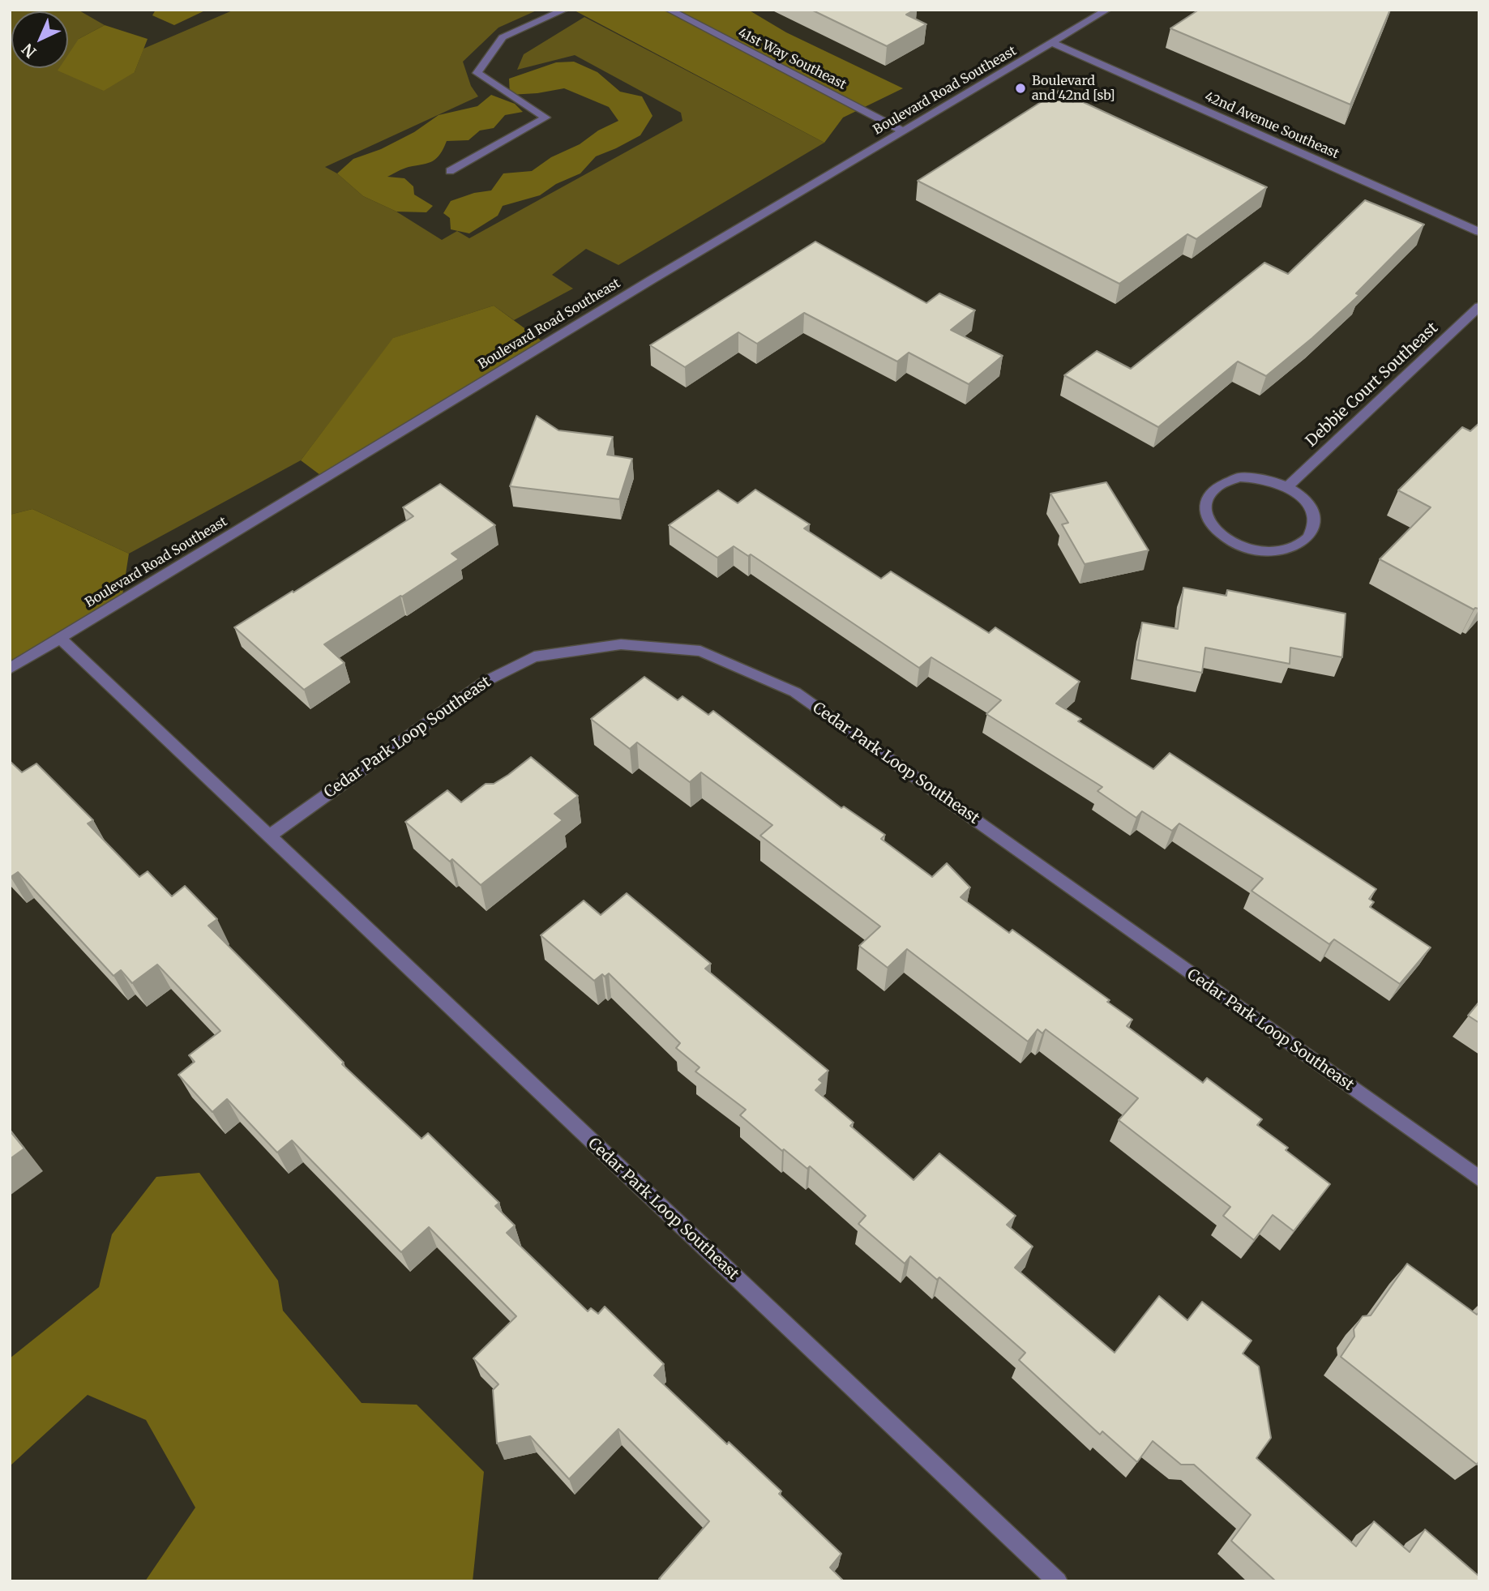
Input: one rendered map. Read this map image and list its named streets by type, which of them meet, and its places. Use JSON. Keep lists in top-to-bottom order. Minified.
{"streets":{"street":["41st Way Southeast","Boulevard Road Southeast","42nd Avenue Southeast","Debbie Court Southeast","Cedar Park Loop Southeast"]},"crossings":[["41st Way Southeast","Boulevard Road Southeast"],["Boulevard Road Southeast","42nd Avenue Southeast"],["Boulevard Road Southeast","Cedar Park Loop Southeast"]],"places":["Boulevard and 42nd [sb]"],"north":"bottom left"}
